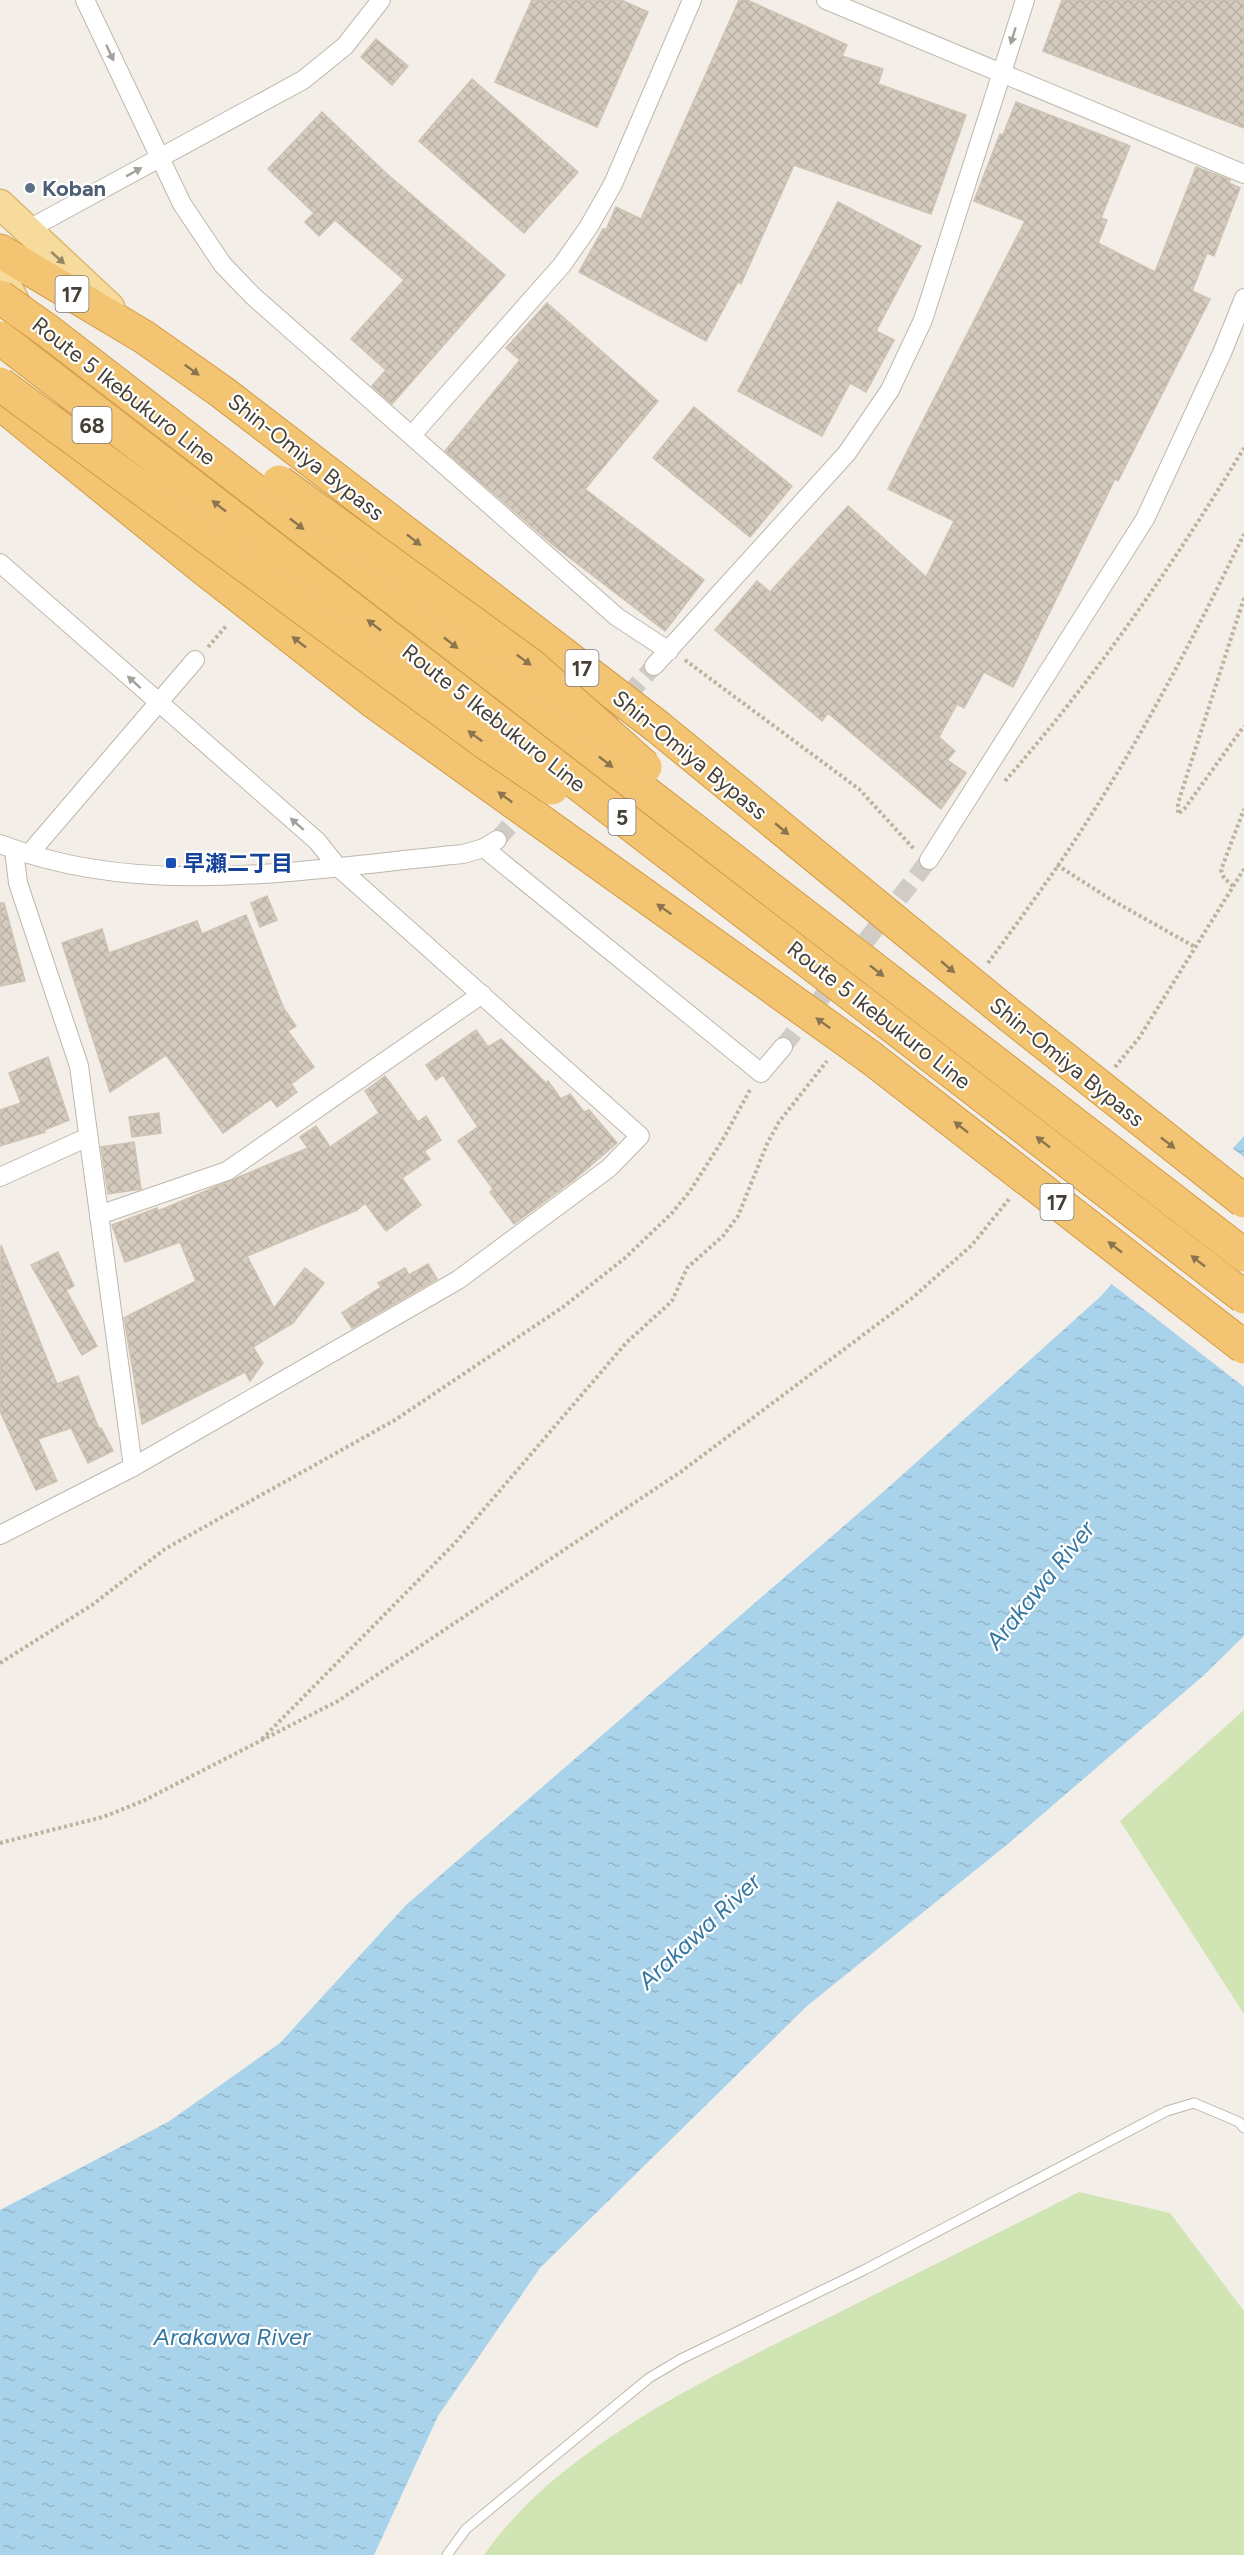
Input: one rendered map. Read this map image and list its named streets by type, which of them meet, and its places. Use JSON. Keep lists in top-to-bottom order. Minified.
{"streets":{"highway":["17","Route 5 Ikebukuro Line","Shin-Omiya Bypass","5"],"main road":["68"]},"crossings":[["17","68"]],"water":["Arakawa River"],"places":{"other":["Koban"],"transit":["早瀬二丁目"]}}
